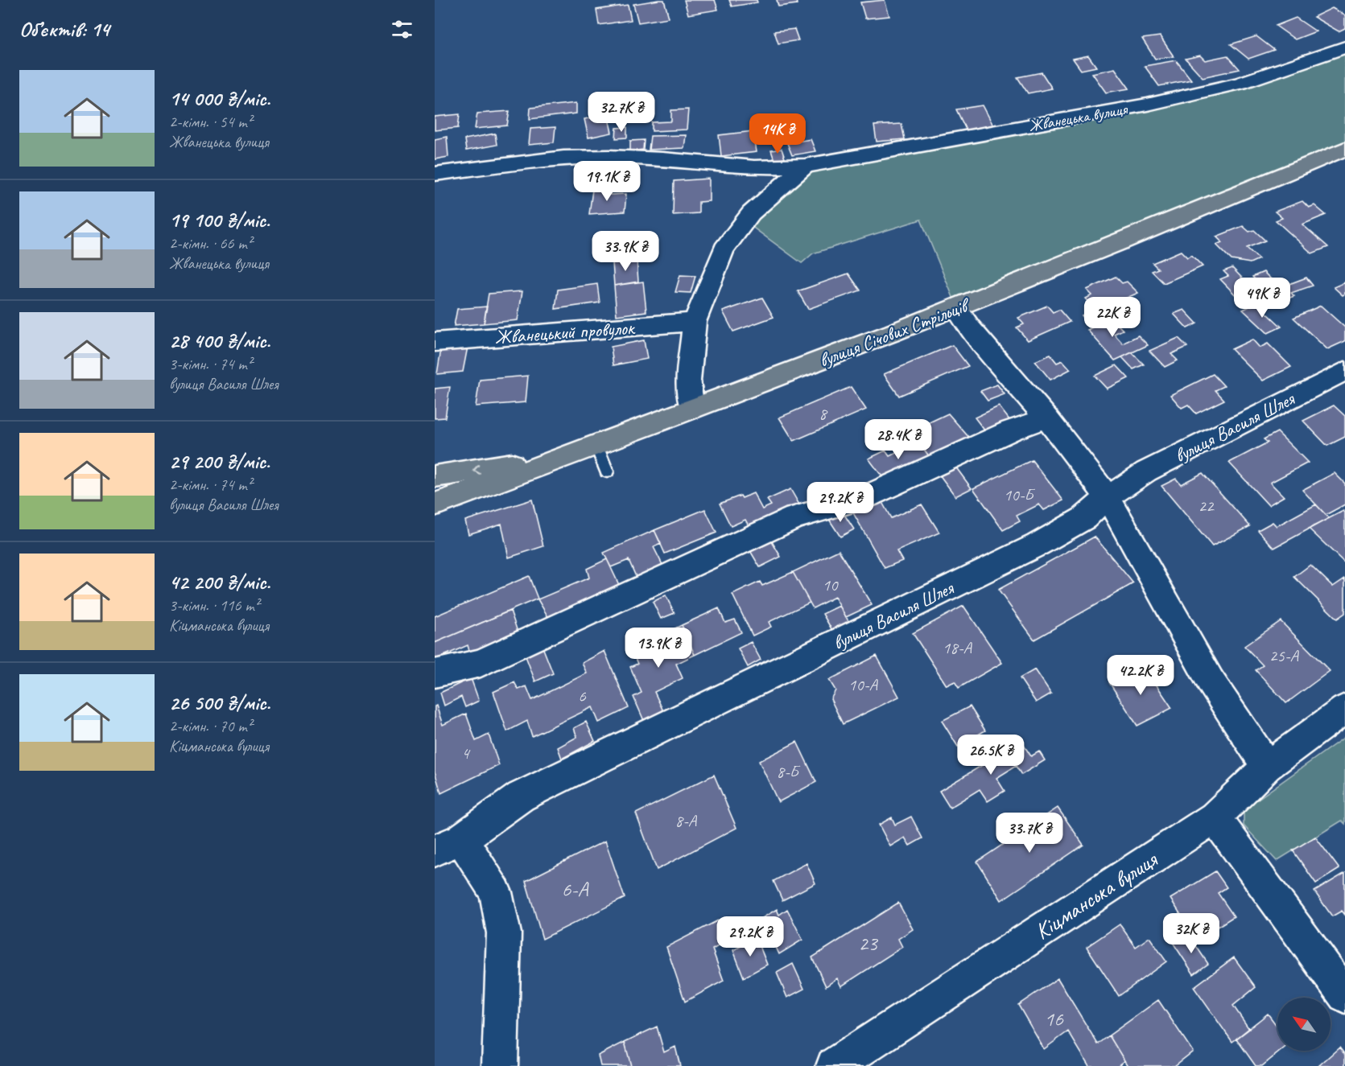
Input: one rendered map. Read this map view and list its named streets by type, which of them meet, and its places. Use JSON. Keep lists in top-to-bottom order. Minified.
{"streets":{"main road":["вулиця Січових Стрільців"],"street":["Жванецька вулиця","Жванецький провулок","вулиця Василя Шлея","Кіцманська вулиця"]},"house_numbers":["8","10-Б","22","10","18-А","25-А","10-А","6","4","8-Б","8-А","6-А","23","16"],"north":"top left","page":{"heading":"Об’єктів: 14","list":[{"name":"14 000 ₴/міс.","note":"2-кімн. · 54 m² · Жванецька вулиця"},{"name":"19 100 ₴/міс.","note":"2-кімн. · 66 m² · Жванецька вулиця"},{"name":"28 400 ₴/міс.","note":"3-кімн. · 74 m² · вулиця Василя Шлея"},{"name":"29 200 ₴/міс.","note":"2-кімн. · 74 m² · вулиця Василя Шлея"},{"name":"42 200 ₴/міс.","note":"3-кімн. · 116 m² · Кіцманська вулиця"},{"name":"26 500 ₴/міс.","note":"2-кімн. · 70 m² · Кіцманська вулиця"}],"price":["32.7K ₴","14K ₴","19.1K ₴","33.9K ₴","49K ₴","22K ₴","28.4K ₴","29.2K ₴","13.9K ₴","42.2K ₴","26.5K ₴","33.7K ₴","32K ₴","29.2K ₴"]}}
